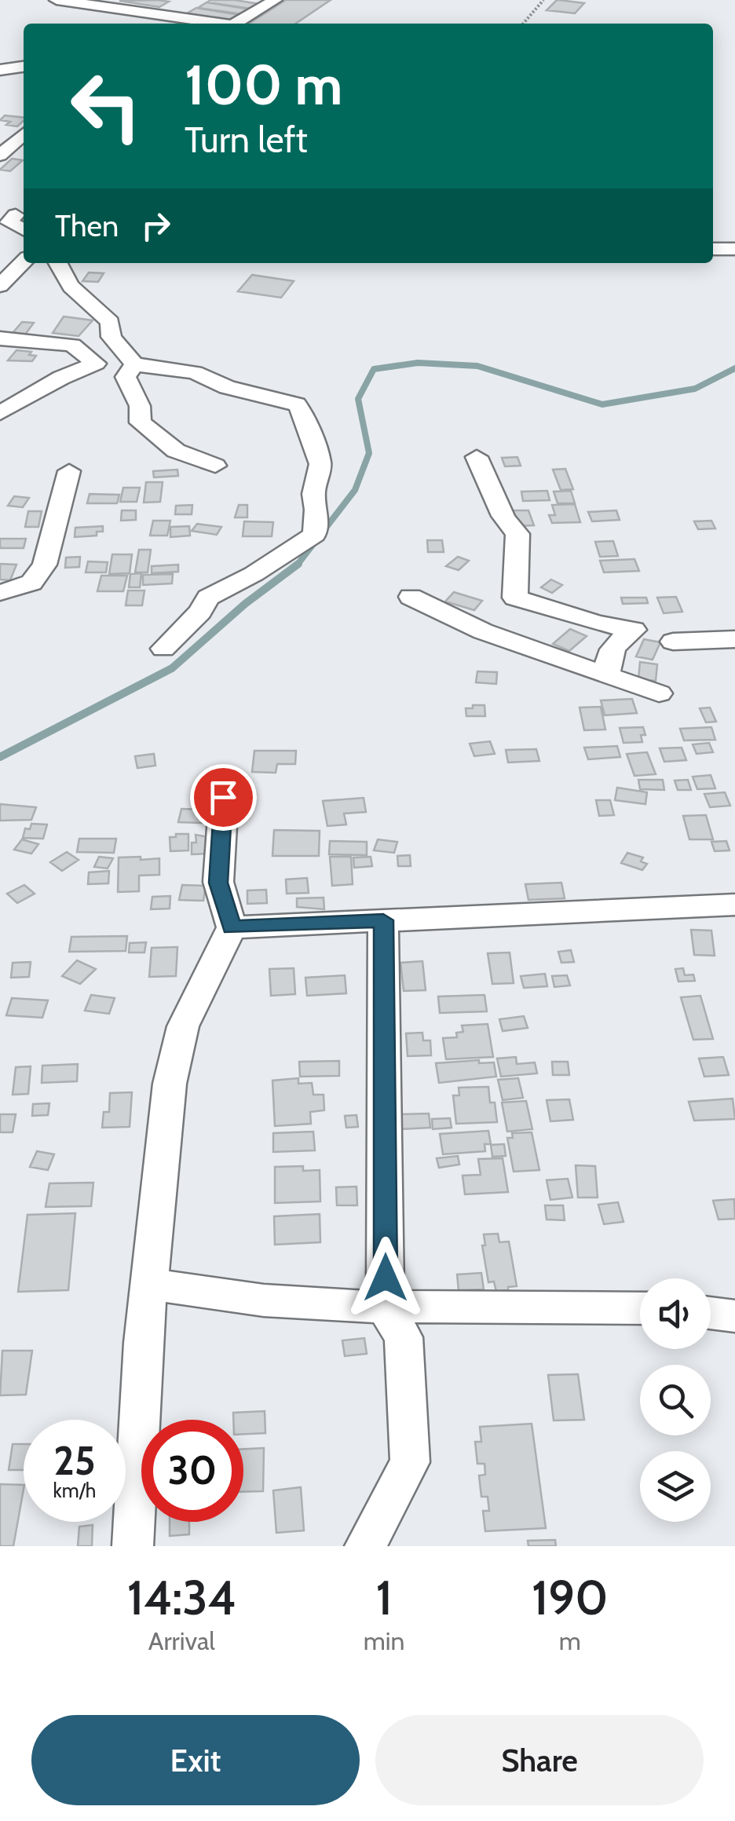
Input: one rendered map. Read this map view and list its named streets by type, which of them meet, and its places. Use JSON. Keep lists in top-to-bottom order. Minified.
{"page":{"turn":["100 m","Turn left"],"then":"Then","speed":"25 km/h","limit":"30","eta":["14:34","Arrival","1","min","190","m"],"buttons":["Exit","Share"]}}
